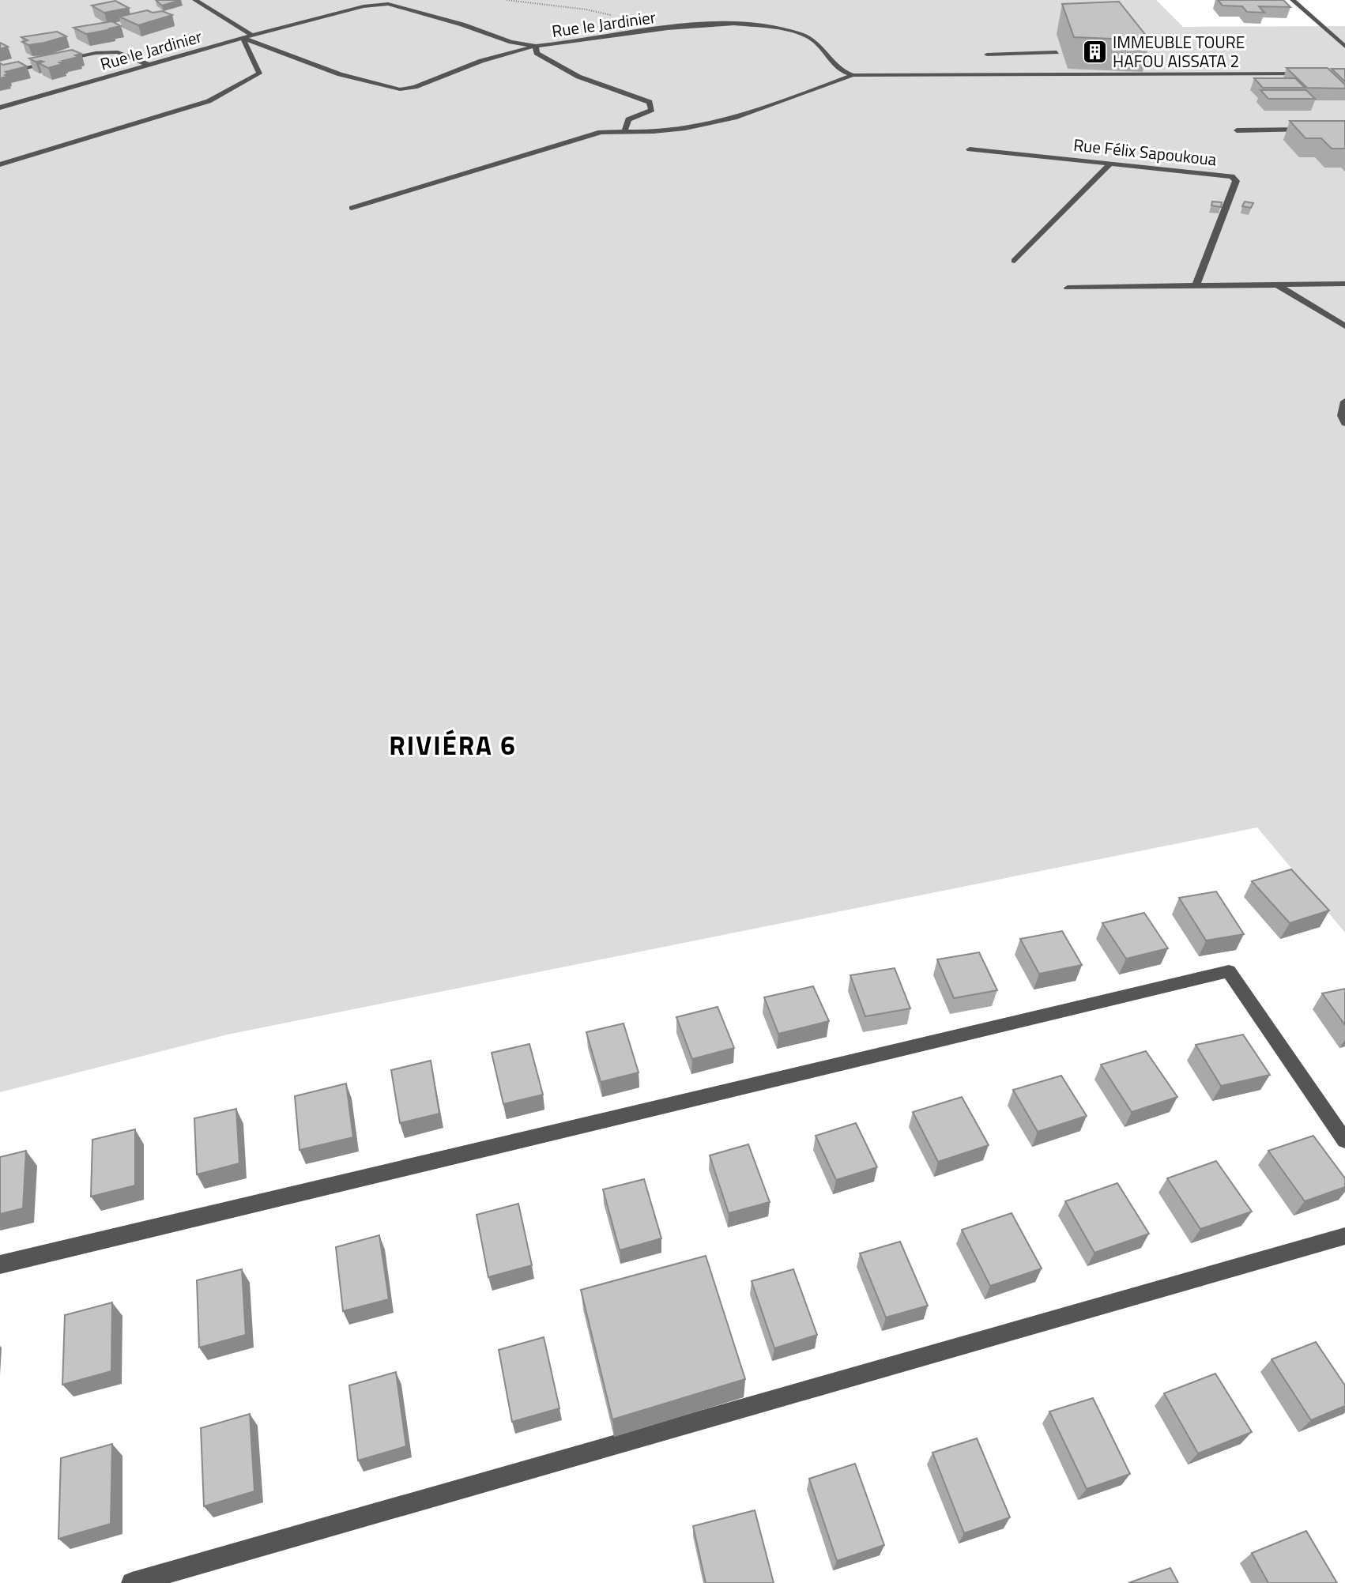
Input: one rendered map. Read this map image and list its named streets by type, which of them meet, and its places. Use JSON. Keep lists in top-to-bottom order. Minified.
{"streets":{"street":["Rue le Jardinier","Rue Félix Sapoukoua"]},"districts":["RIVIÉRA 6"],"places":{"building":["IMMEUBLE TOURE HAFOU AISSATA 2"]}}
